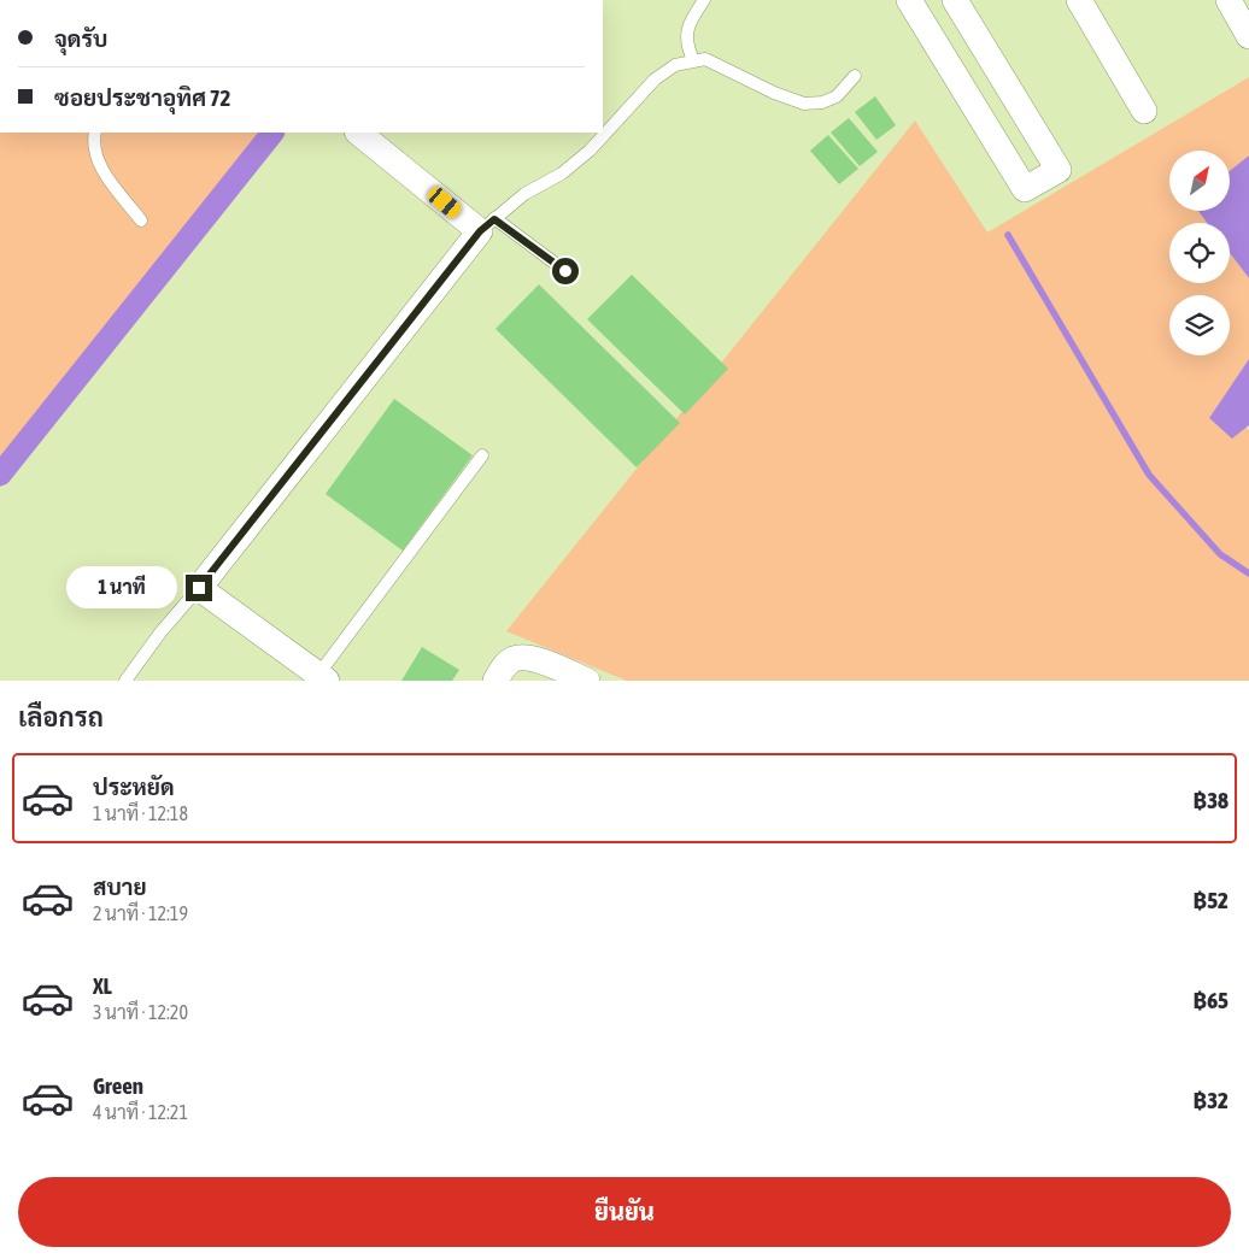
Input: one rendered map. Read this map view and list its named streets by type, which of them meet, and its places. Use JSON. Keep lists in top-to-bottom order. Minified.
{"north":"top right","page":{"banner":["จุดรับ","ซอยประชาอุทิศ 72"],"bubble":"1 นาที","heading":"เลือกรถ","list":[{"name":"ประหยัด","note":"1 นาที · 12:18","value":"฿38"},{"name":"สบาย","note":"2 นาที · 12:19","value":"฿52"},{"name":"XL","note":"3 นาที · 12:20","value":"฿65"},{"name":"Green","note":"4 นาที · 12:21","value":"฿32"}],"buttons":"ยืนยัน"}}
